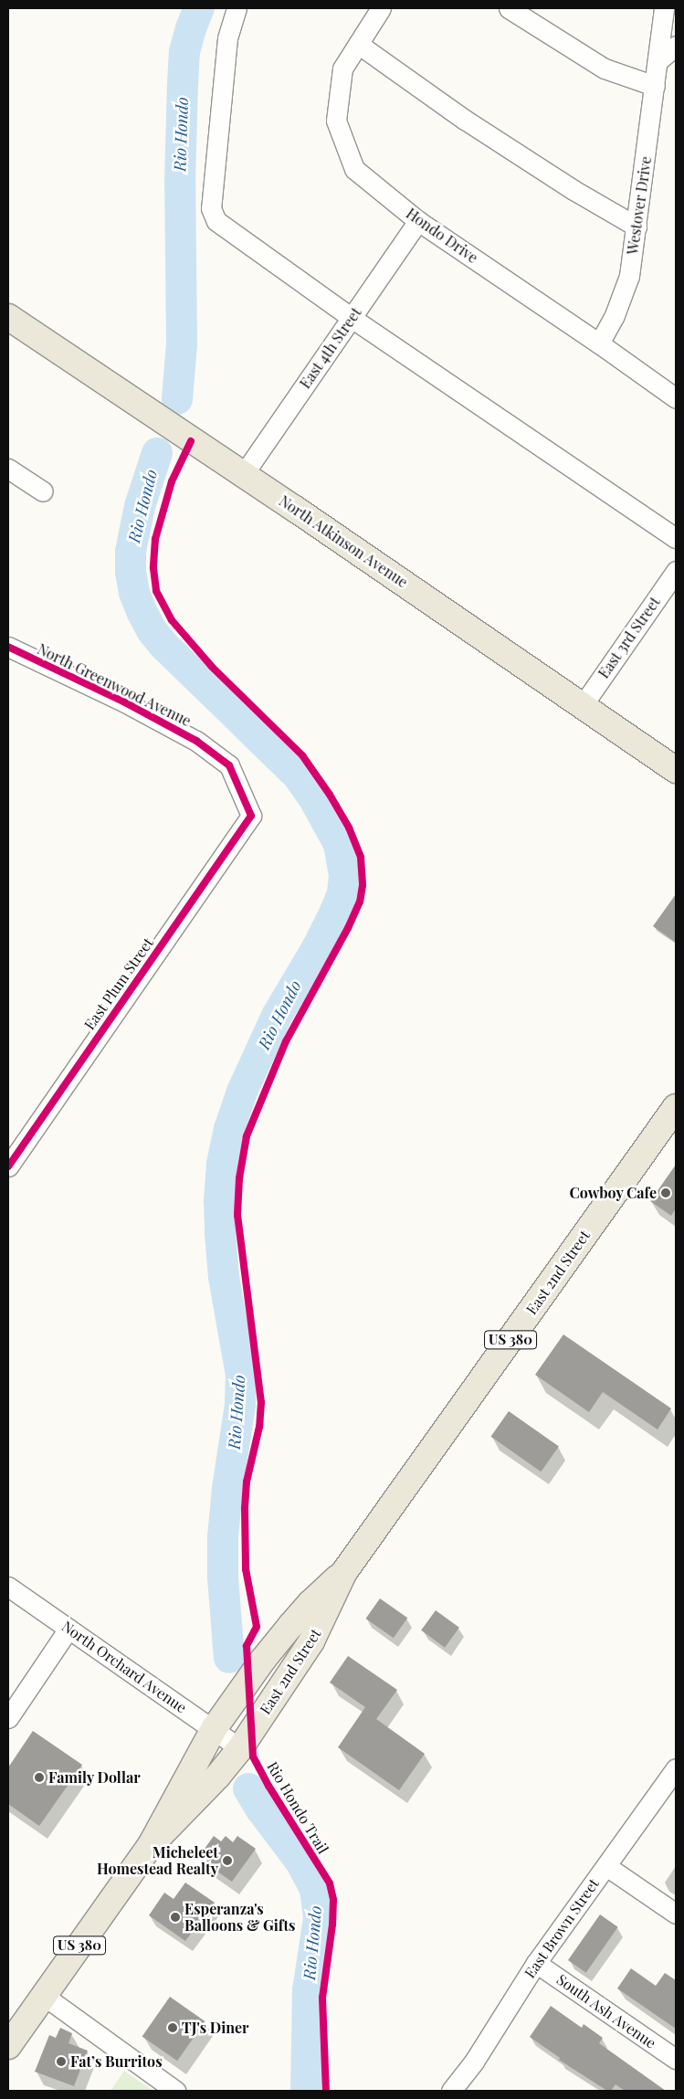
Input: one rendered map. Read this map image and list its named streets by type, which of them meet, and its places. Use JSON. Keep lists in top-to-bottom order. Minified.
{"streets":{"main road":["North Atkinson Avenue","East 2nd Street","US 380"],"street":["Westover Drive","Hondo Drive","East 4th Street","East 3rd Street","North Greenwood Avenue","East Plum Street","North Orchard Avenue","East Brown Street","South Ash Avenue"],"cycle path":["Rio Hondo Trail"]},"crossings":[["Westover Drive","Hondo Drive"],["Hondo Drive","East 4th Street"],["East 4th Street","North Atkinson Avenue"],["North Atkinson Avenue","East 3rd Street"],["North Greenwood Avenue","East Plum Street"],["East 2nd Street","North Orchard Avenue"],["East Brown Street","South Ash Avenue"]],"water":["Rio Hondo"],"places":["Cowboy Cafe","Family Dollar","Micheleet Homestead Realty","Esperanza's Balloons & Gifts","TJ's Diner","Fat’s Burritos"]}
